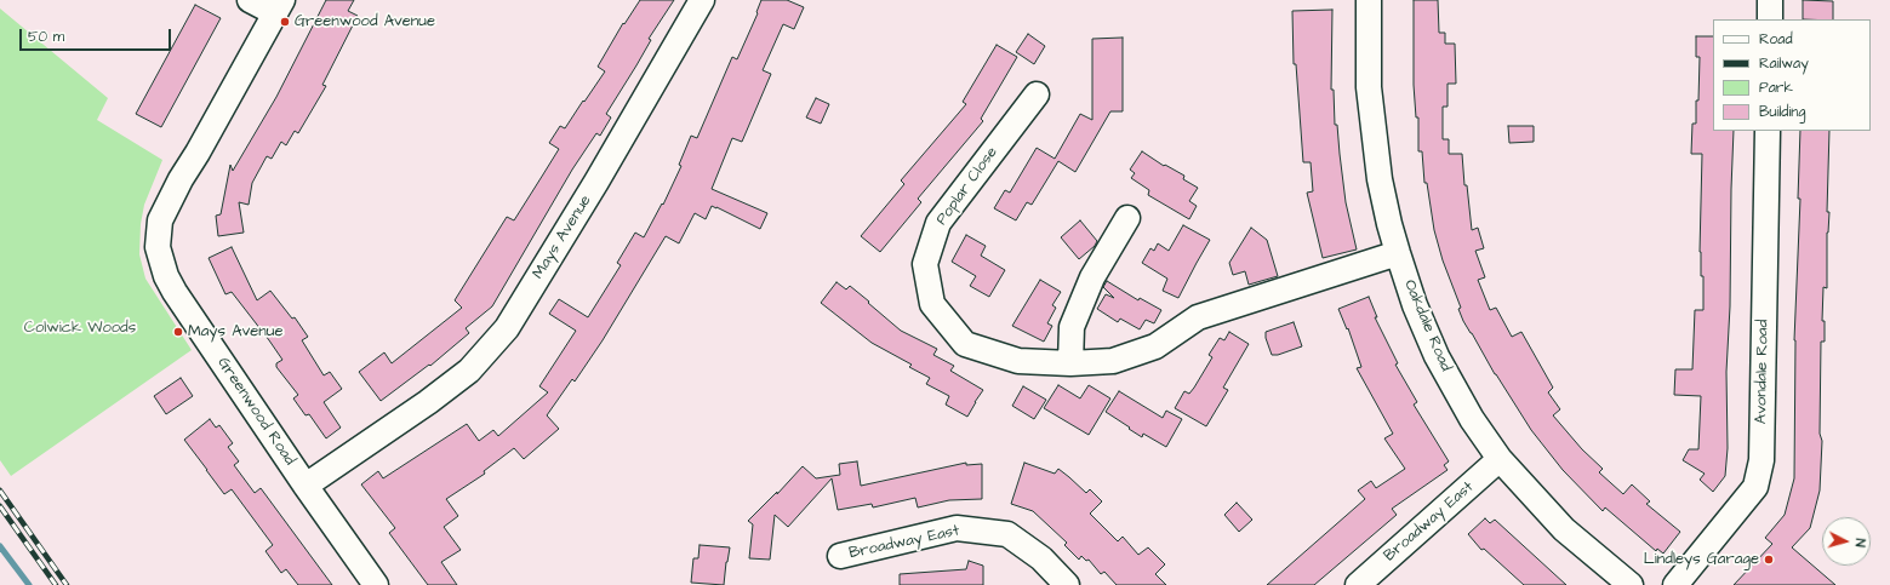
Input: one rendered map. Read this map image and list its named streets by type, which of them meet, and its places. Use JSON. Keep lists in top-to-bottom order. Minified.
{"streets":{"street":["Poplar Close","Mays Avenue","Oakdale Road","Avondale Road","Greenwood Road","Broadway East"]},"crossings":[["Poplar Close","Oakdale Road"],["Mays Avenue","Greenwood Road"],["Oakdale Road","Broadway East"]],"parks":["Colwick Woods"],"places":["Greenwood Avenue","Mays Avenue","Lindleys Garage"],"legend":["Road","Railway","Park","Building"],"scale_bar":"50 m","north":"right"}
